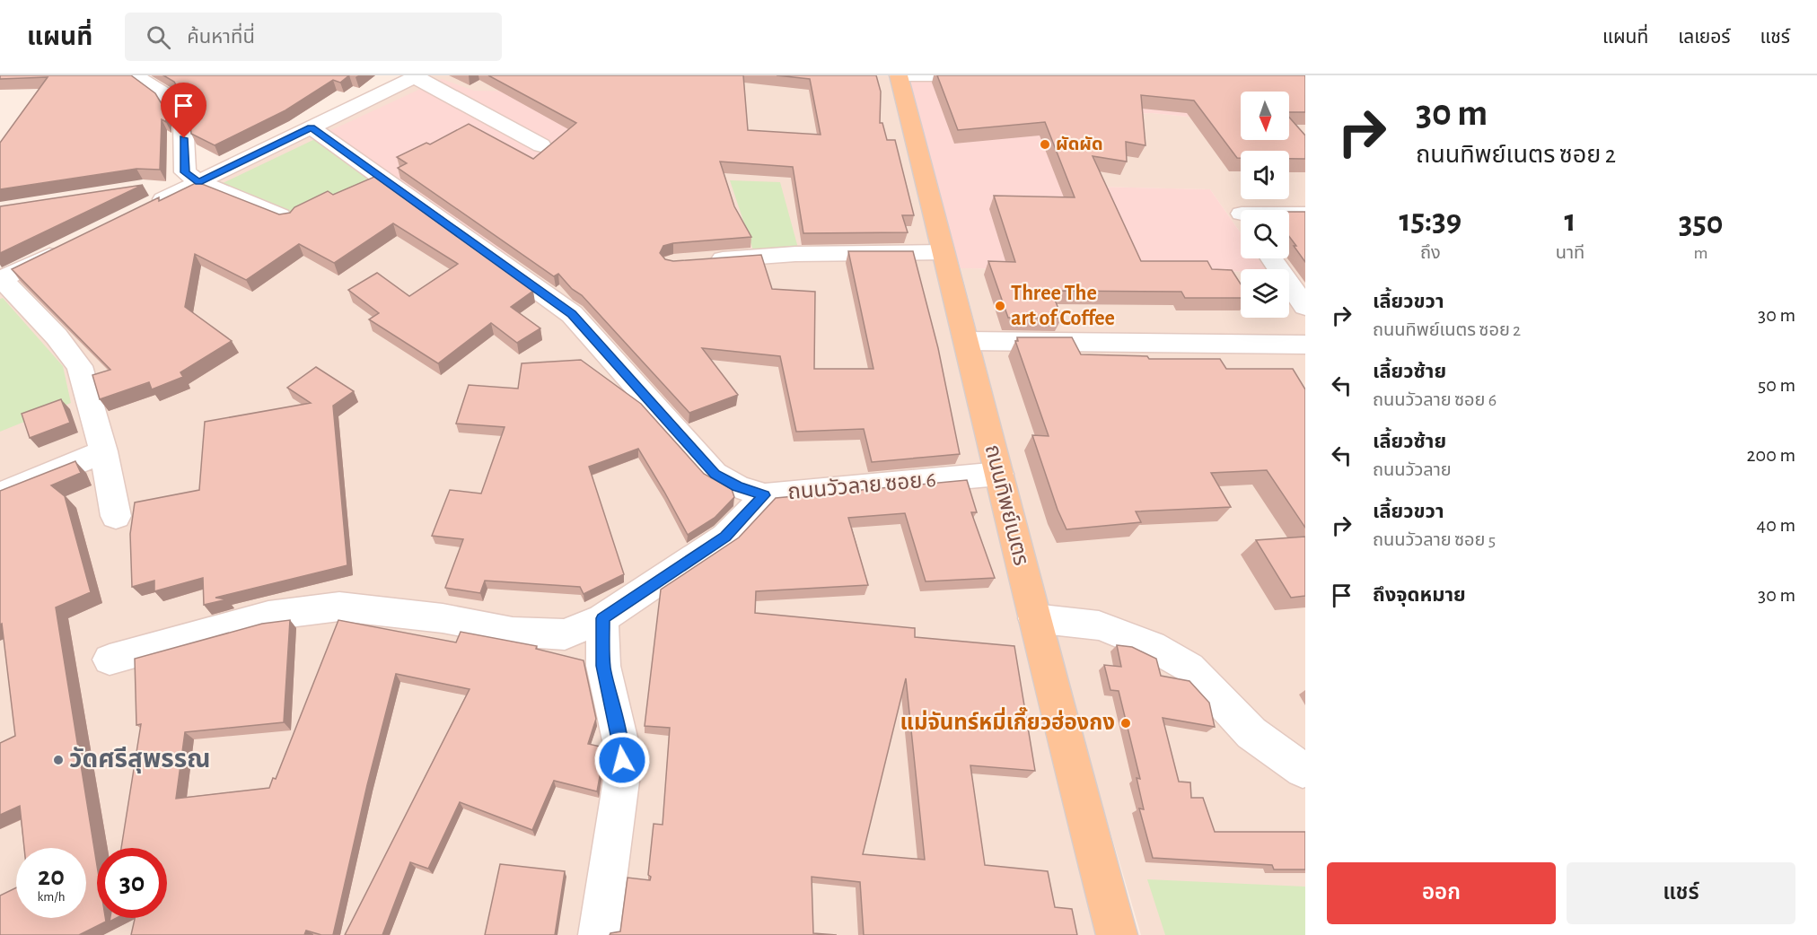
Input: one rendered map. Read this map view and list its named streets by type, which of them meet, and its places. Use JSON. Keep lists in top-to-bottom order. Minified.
{"streets":{"main road":["ถนนทิพย์เนตร"],"street":["ถนนวัวลาย ซอย 6"]},"crossings":[["ถนนวัวลาย ซอย 6","ถนนทิพย์เนตร"]],"places":["ผัดผัด","Three The art of Coffee","แม่จันทร์หมี่เกี๊ยวฮ่องกง","วัดศรีสุพรรณ"],"north":"bottom","page":{"header":"แผนที่","search":"ค้นหาที่นี่","nav":["แผนที่","เลเยอร์","แชร์"],"turn":["30 m","ถนนทิพย์เนตร ซอย 2"],"eta":["15:39","ถึง","1","นาที","350","m"],"list":[{"name":"เลี้ยวขวา","note":"ถนนทิพย์เนตร ซอย 2","value":"30 m"},{"name":"เลี้ยวซ้าย","note":"ถนนวัวลาย ซอย 6","value":"50 m"},{"name":"เลี้ยวซ้าย","note":"ถนนวัวลาย","value":"200 m"},{"name":"เลี้ยวขวา","note":"ถนนวัวลาย ซอย 5","value":"40 m"},{"name":"ถึงจุดหมาย","value":"30 m"}],"speed":"20 km/h","limit":"30","buttons":["ออก","แชร์"]}}
